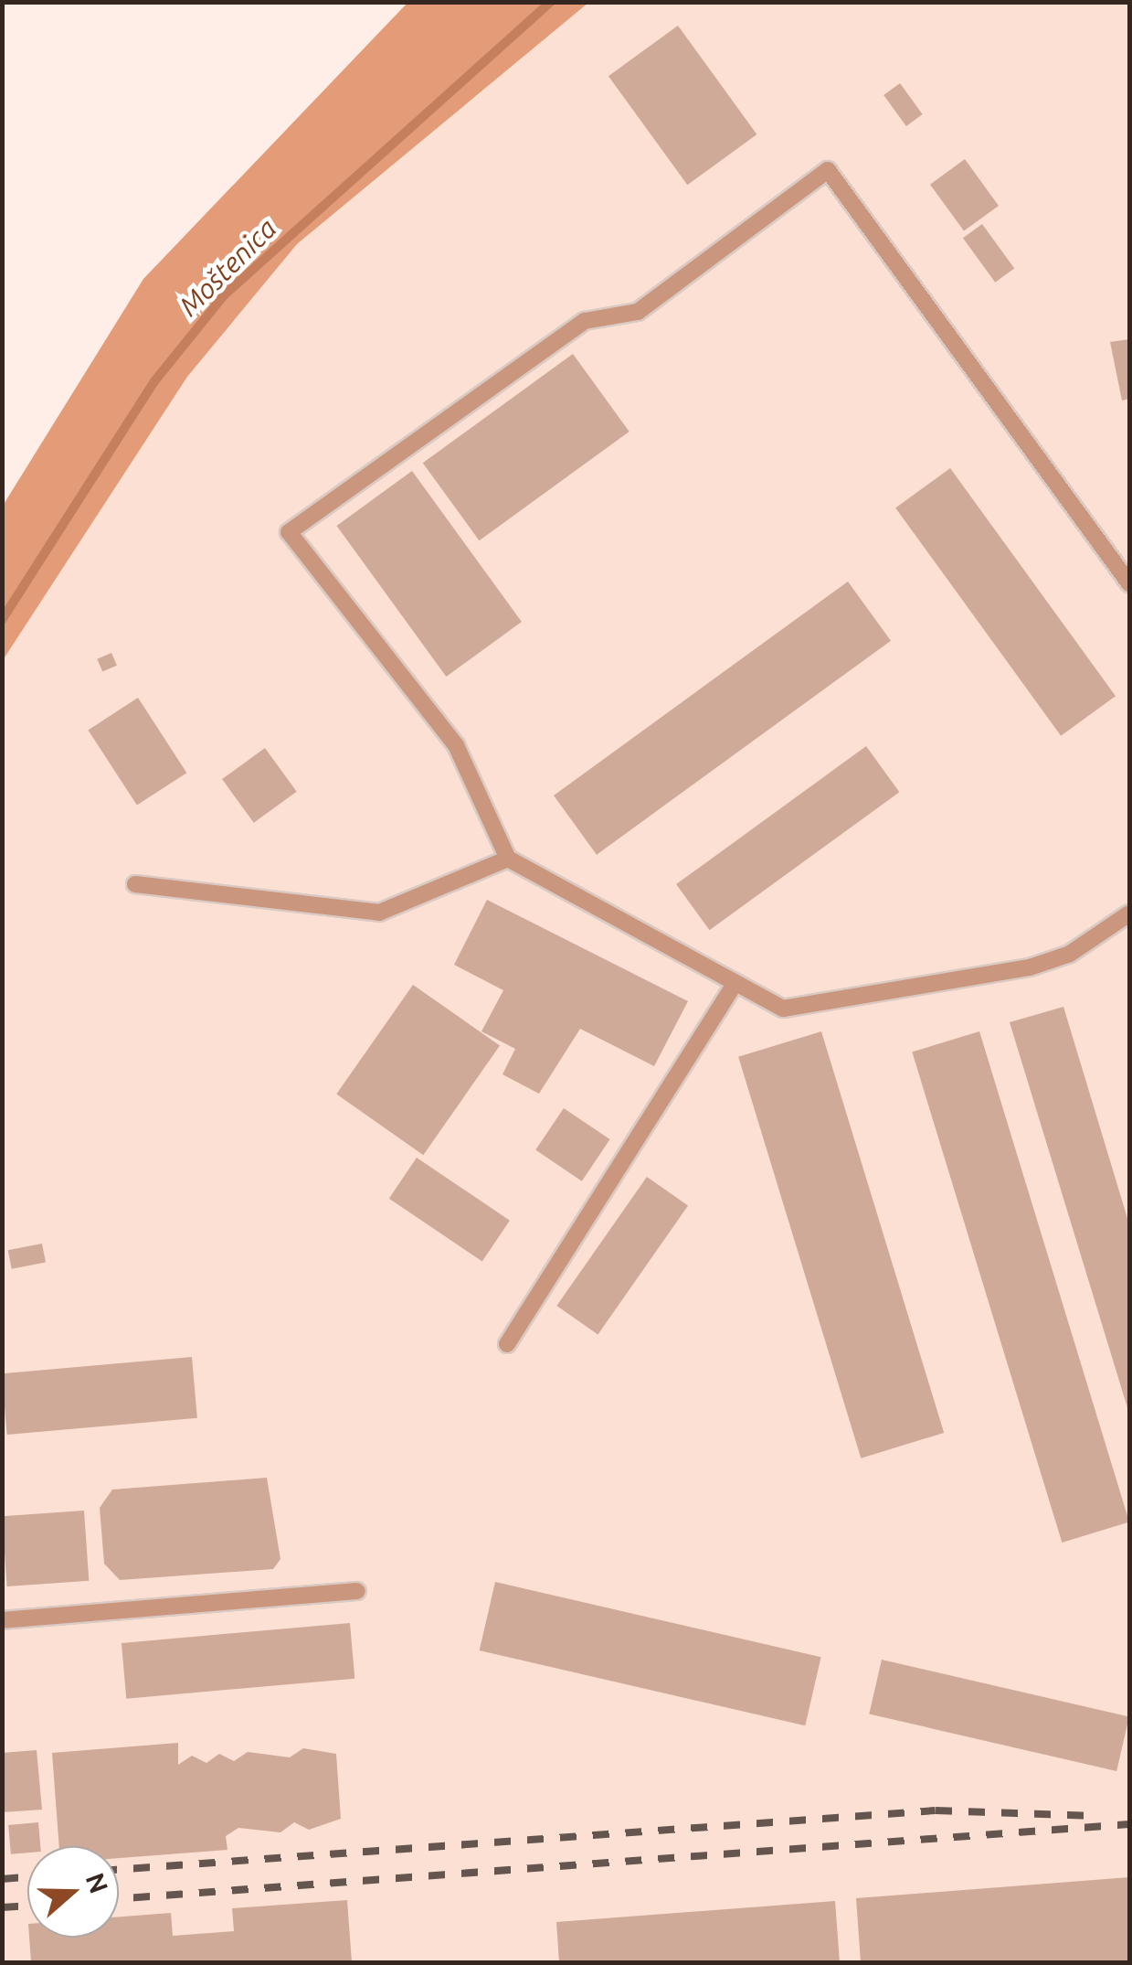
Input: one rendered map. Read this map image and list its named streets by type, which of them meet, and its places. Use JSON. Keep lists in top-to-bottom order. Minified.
{"water":["Moštenica"],"north":"right"}
